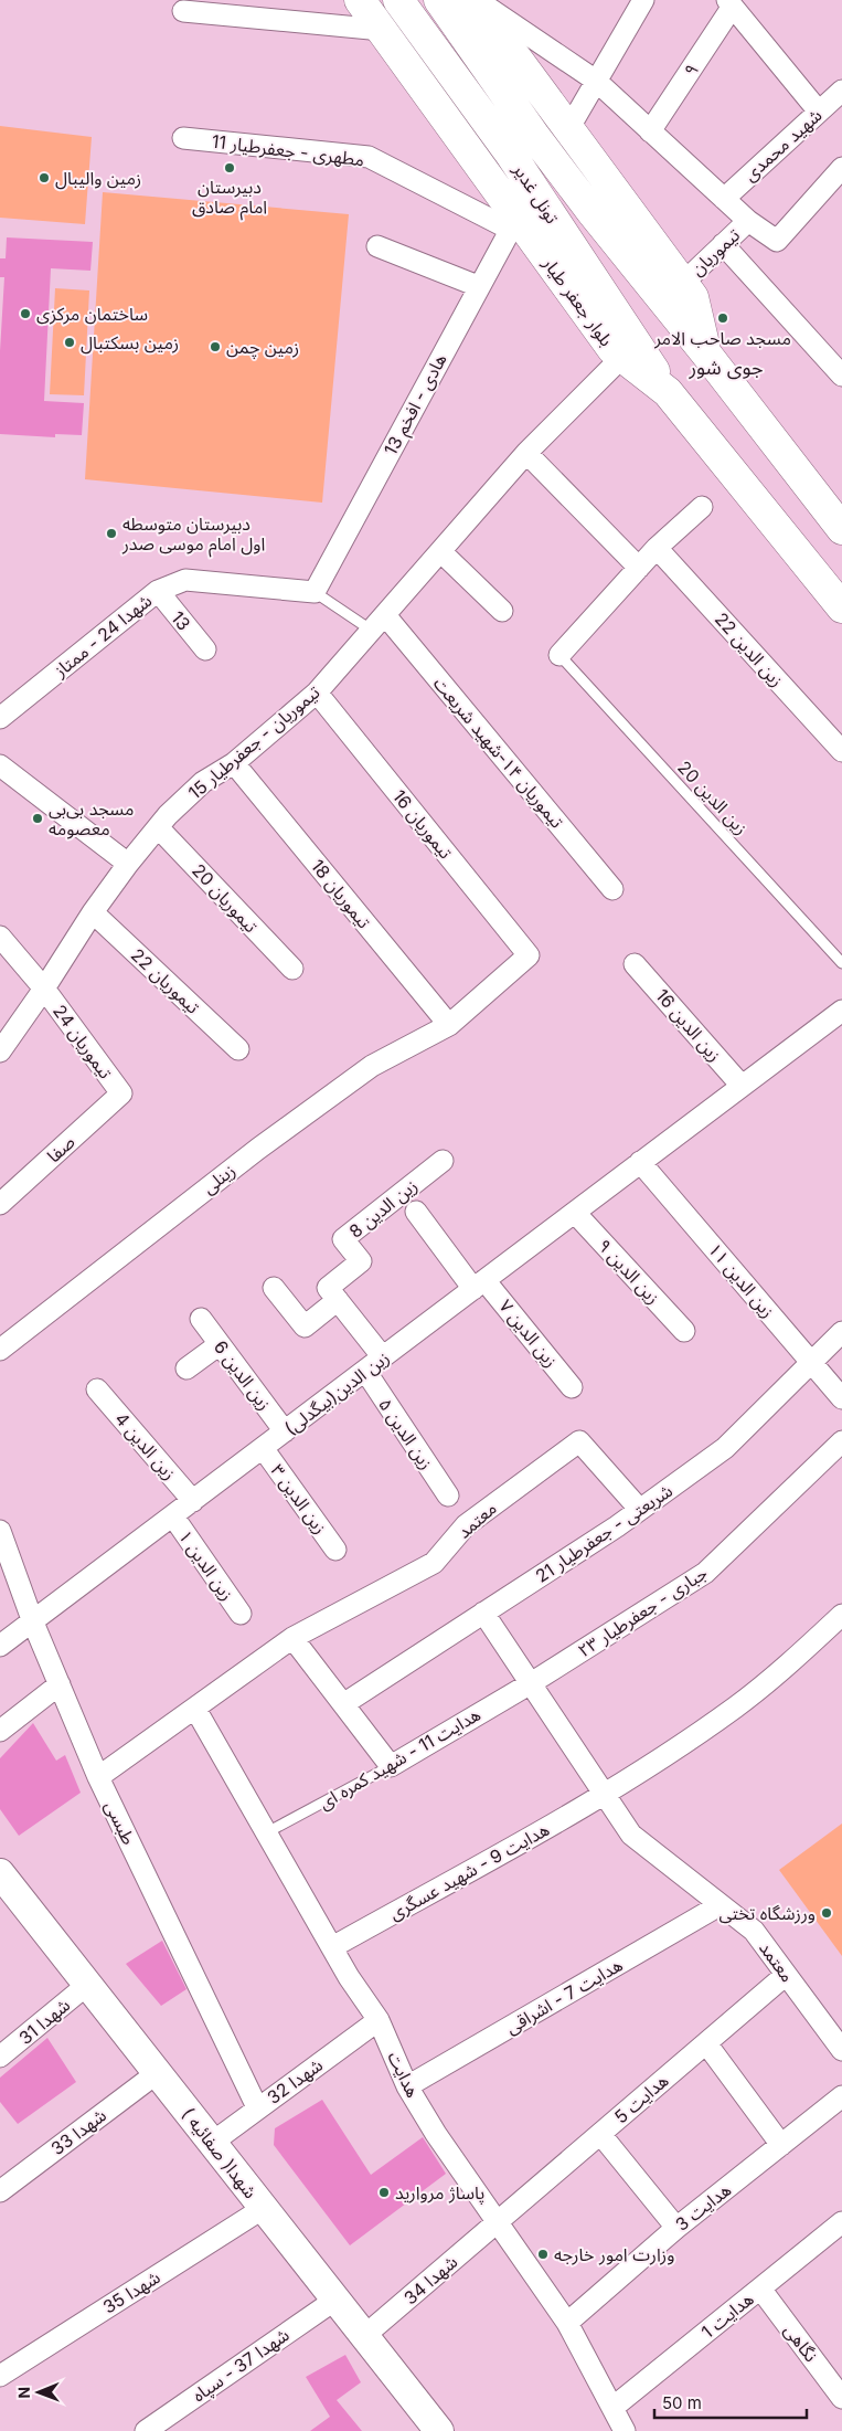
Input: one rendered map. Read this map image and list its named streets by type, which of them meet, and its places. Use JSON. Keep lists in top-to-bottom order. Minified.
{"streets":{"main road":["تونل غدیر","بلوار جعفر طیار","شهدا( صفائیه )"],"street":["۹","شهید محمدی","مطهری - جعفرطیار 11","تیموریان","هادی - افخم 13","13","شهدا 24 - ممتاز","زین الدین 22","تیموریان - جعفرطیار 15","تیموریان ۱۴-شهید شریعت","تیموریان 16","تیموریان 18","تیموریان 20","تیموریان 22","زین الدین 16","تیموریان 24","صفا","زینلی","زین الدین 8","زین الدین ۹","زین الدین ۱۱","زین الدین ۷","زین الدین 6","زین الدین(بیگدلی)","زین الدین ۵","زین الدین 4","زین الدین ۳","معتمد","شریعتی - جعفرطیار 21","زین الدین ۱","جباری - جعفرطیار ۲۳","هدایت 11 - شهید کمره ای","طبسی","هدایت 9 - شهید عسگری","هدایت 7 - اشراقی","شهدا 31","هدایت","شهدا 32","هدایت 5","شهدا 33","هدایت 3","شهدا 34","شهدا 35","هدایت 1","نگاهی","شهدا 37 - سپاه"],"lane":["زین الدین 20"]},"crossings":[["مطهری - جعفرطیار 11","بلوار جعفر طیار"],["مطهری - جعفرطیار 11","هادی - افخم 13"],["تونل غدیر","بلوار جعفر طیار"],["بلوار جعفر طیار","هادی - افخم 13"],["بلوار جعفر طیار","تیموریان - جعفرطیار 15"],["هادی - افخم 13","شهدا 24 - ممتاز"],["13","شهدا 24 - ممتاز"],["تیموریان - جعفرطیار 15","تیموریان ۱۴-شهید شریعت"],["تیموریان - جعفرطیار 15","تیموریان 16"],["تیموریان - جعفرطیار 15","تیموریان 18"],["تیموریان - جعفرطیار 15","تیموریان 20"],["تیموریان - جعفرطیار 15","تیموریان 22"],["تیموریان - جعفرطیار 15","تیموریان 24"],["تیموریان 16","زینلی"],["تیموریان 18","زینلی"],["زین الدین 16","زین الدین(بیگدلی)"],["تیموریان 24","صفا"],["زین الدین ۹","زین الدین(بیگدلی)"],["زین الدین ۱۱","زین الدین(بیگدلی)"],["زین الدین ۱۱","شریعتی - جعفرطیار 21"],["زین الدین ۷","زین الدین(بیگدلی)"],["زین الدین 6","زین الدین(بیگدلی)"],["زین الدین(بیگدلی)","زین الدین ۵"],["زین الدین(بیگدلی)","زین الدین 4"],["زین الدین(بیگدلی)","زین الدین ۳"],["زین الدین(بیگدلی)","زین الدین ۱"],["زین الدین(بیگدلی)","طبسی"],["معتمد","شریعتی - جعفرطیار 21"],["معتمد","جباری - جعفرطیار ۲۳"],["معتمد","هدایت 11 - شهید کمره ای"],["معتمد","طبسی"],["معتمد","هدایت 9 - شهید عسگری"],["معتمد","هدایت 7 - اشراقی"],["معتمد","هدایت"],["معتمد","هدایت 5"],["جباری - جعفرطیار ۲۳","هدایت 11 - شهید کمره ای"],["هدایت 11 - شهید کمره ای","هدایت"],["طبسی","شهدا 32"],["هدایت 9 - شهید عسگری","هدایت"],["هدایت 7 - اشراقی","هدایت"],["شهدا 31","شهدا( صفائیه )"],["هدایت","شهدا 32"],["هدایت","هدایت 5"],["هدایت","هدایت 3"],["هدایت","شهدا 34"],["هدایت","هدایت 1"],["شهدا 32","شهدا( صفائیه )"],["هدایت 5","شهدا 34"],["شهدا 33","شهدا( صفائیه )"],["شهدا( صفائیه )","شهدا 34"],["شهدا( صفائیه )","شهدا 35"],["شهدا( صفائیه )","شهدا 37 - سپاه"],["هدایت 1","نگاهی"]],"districts":["جوی شور"],"places":["دبیرستان امام صادق","زمین والیبال","ساختمان مرکزی","مسجد صاحب الامر","زمین بسکتبال","زمین چمن","دبیرستان متوسطه اول امام موسی صدر","مسجد بی‌بی معصومه","ورزشگاه تختی","پاساژ مروارید","وزارت امور خارجه"],"scale_bar":"50 m","north":"left"}
